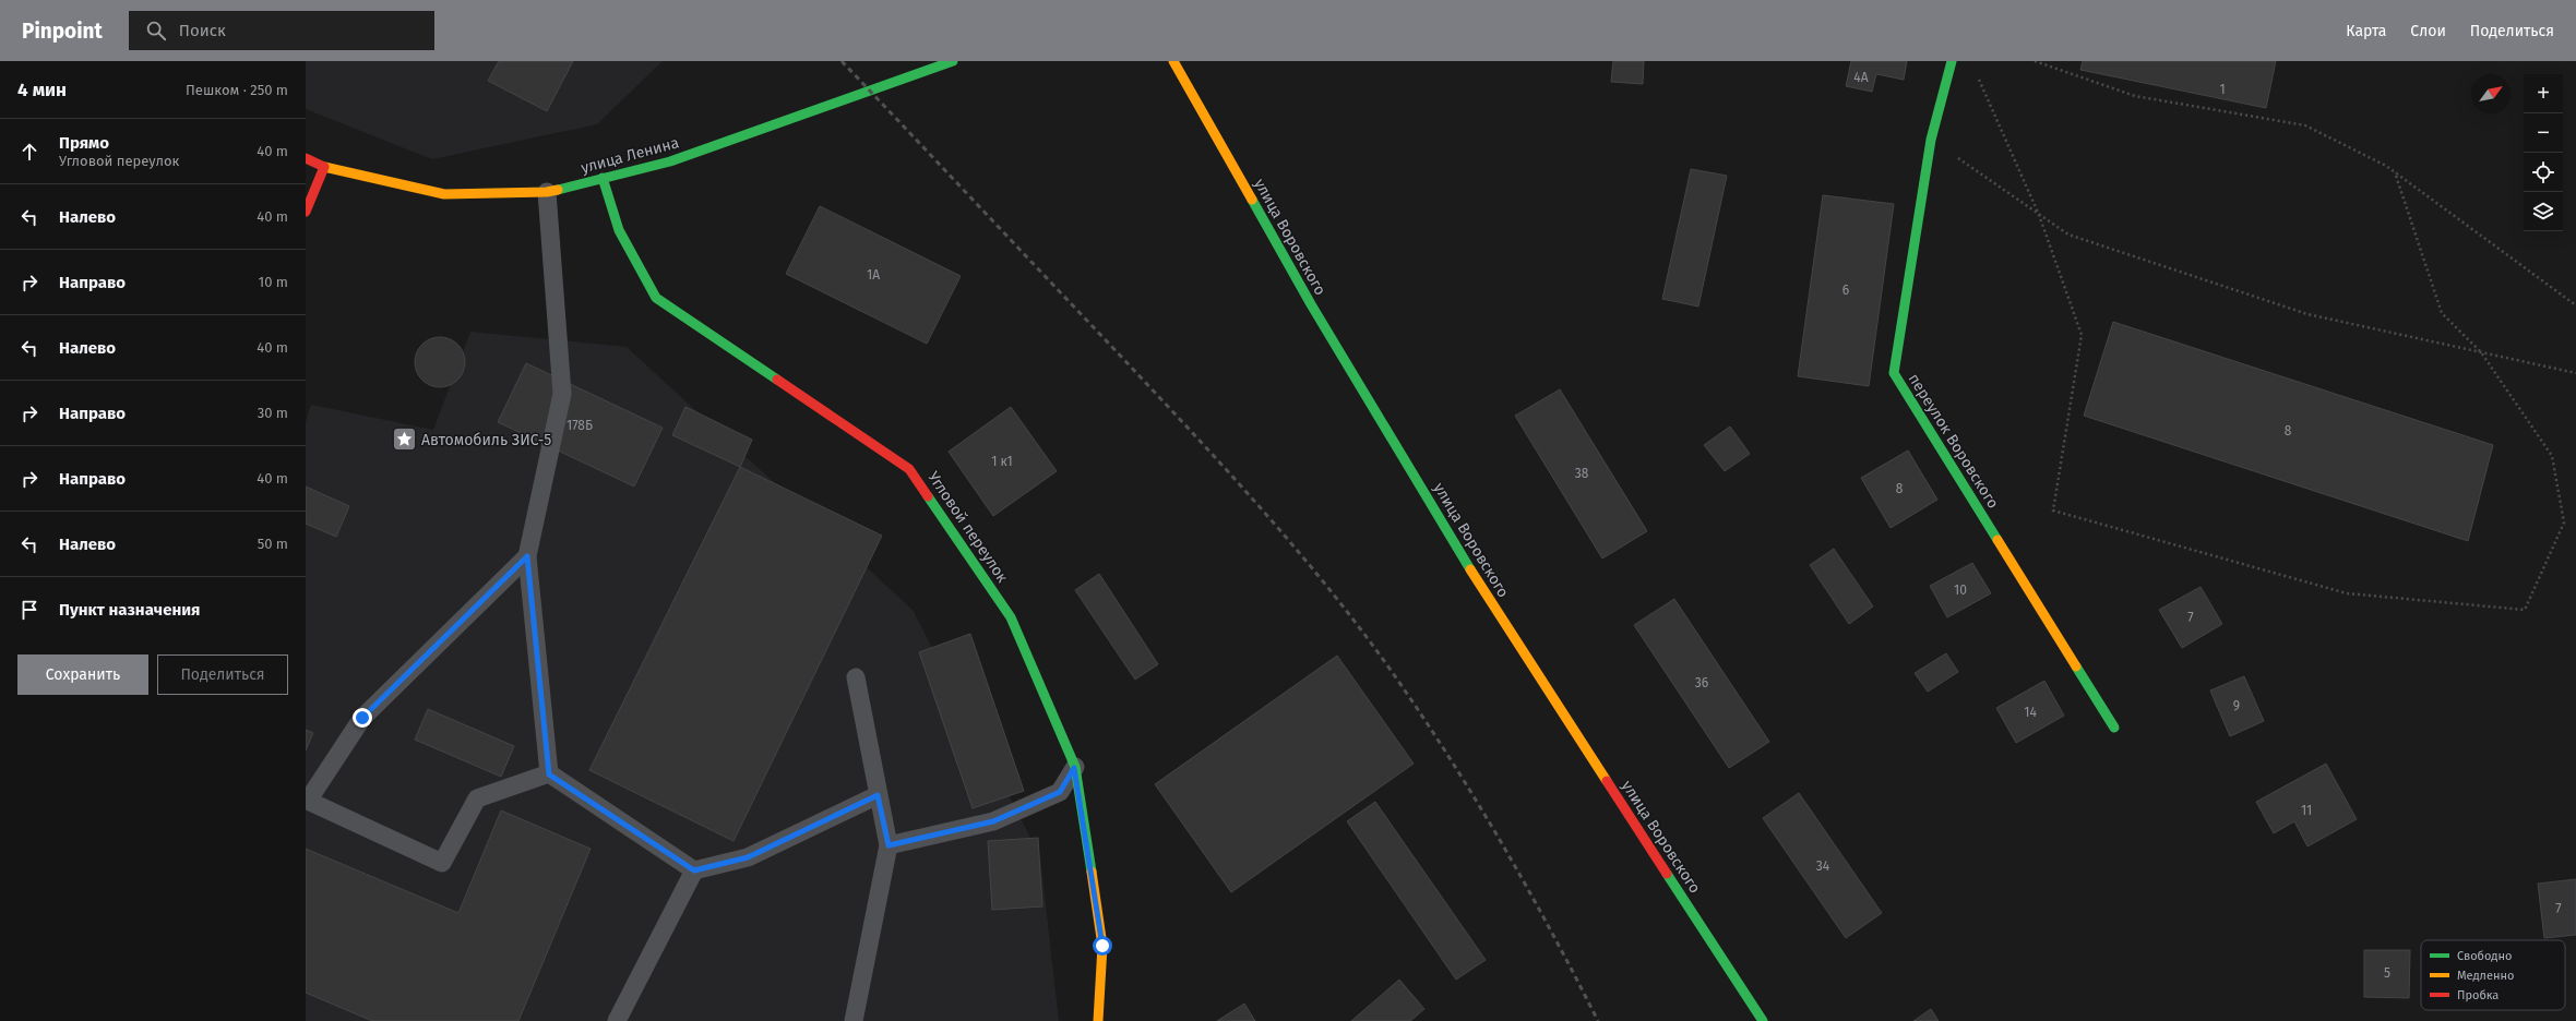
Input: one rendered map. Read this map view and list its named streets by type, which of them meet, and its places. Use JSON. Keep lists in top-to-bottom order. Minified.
{"streets":{"street":["улица Ленина","улица Воровского","переулок Воровского","Угловой переулок"]},"crossings":[["улица Ленина","Угловой переулок"]],"places":{"place":["Автомобиль ЗИС-5"]},"house_numbers":["4А","1","1А","6","178Б","8","1 к1","38","8","10","7","36","9","14","11","34","7","5"],"legend":["Свободно","Медленно","Пробка"],"north":"top right","page":{"header":"Pinpoint","search":"Поиск","nav":["Карта","Слои","Поделиться"],"heading":["4 мин","Пешком · 250 m"],"map_buttons":["+","−"],"list":[["Прямо","Угловой переулок","40 m"],["Налево","40 m"],["Направо","10 m"],["Налево","40 m"],["Направо","30 m"],["Направо","40 m"],["Налево","50 m"],"Пункт назначения"],"buttons":["Сохранить","Поделиться"]}}
